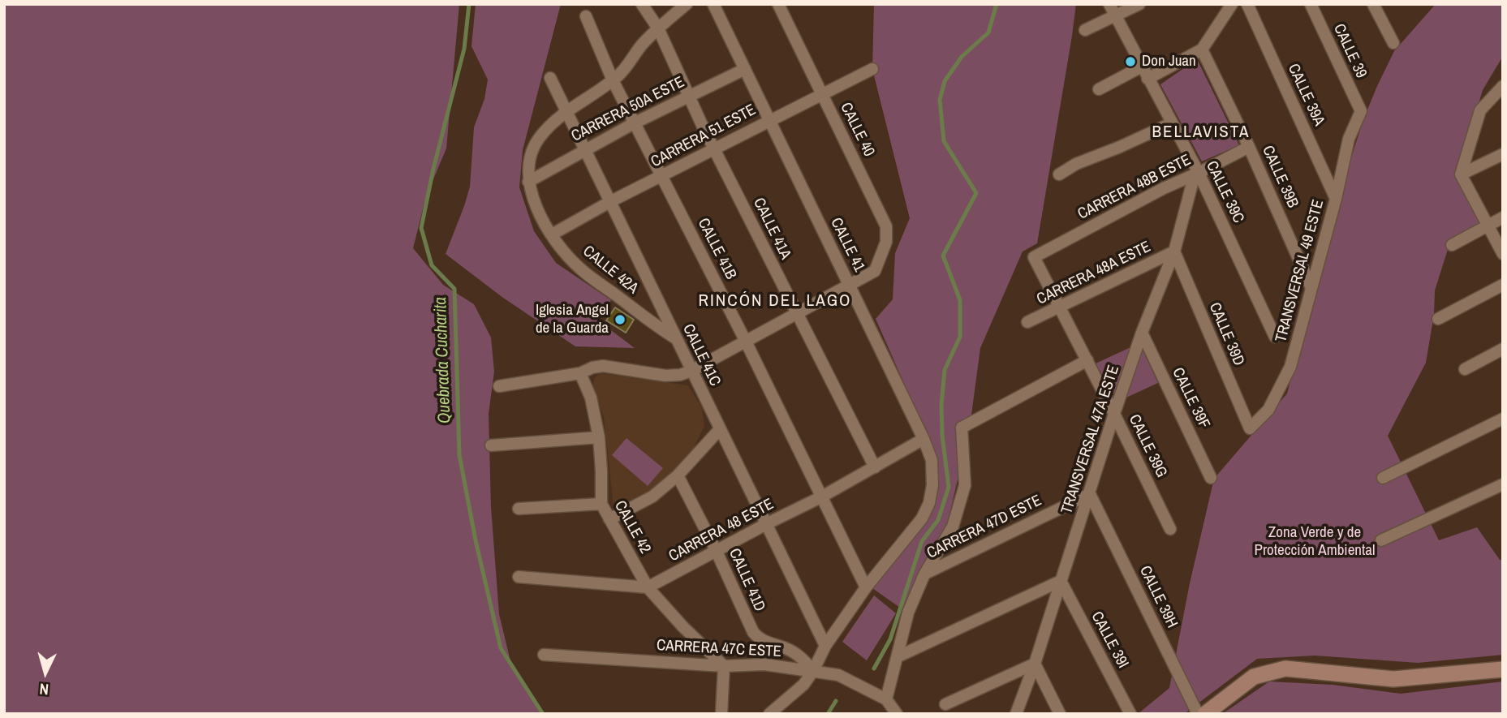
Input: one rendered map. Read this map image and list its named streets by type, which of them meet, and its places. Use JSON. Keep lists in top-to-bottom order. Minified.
{"streets":{"street":["CALLE 39","CALLE 39A","CARRERA 50A ESTE","CALLE 40","CARRERA 51 ESTE","CALLE 39B","CARRERA 48B ESTE","CALLE 39C","CALLE 41A","CALLE 41","CALLE 41B","CALLE 42A","TRANSVERSAL 49 ESTE","CARRERA 48A ESTE","CALLE 39D","CALLE 41C","CALLE 39F","TRANSVERSAL 47A ESTE","CALLE 39G","CALLE 42","CARRERA 47D ESTE","CARRERA 48 ESTE","CALLE 41D","CALLE 39H","CALLE 39I","CARRERA 47C ESTE"]},"crossings":[["CALLE 39","TRANSVERSAL 49 ESTE"],["CALLE 39A","TRANSVERSAL 49 ESTE"],["CARRERA 50A ESTE","CALLE 41A"],["CARRERA 50A ESTE","CALLE 41"],["CARRERA 50A ESTE","CALLE 41B"],["CARRERA 50A ESTE","CALLE 42A"],["CARRERA 50A ESTE","CALLE 41C"],["CALLE 40","CARRERA 51 ESTE"],["CALLE 40","CALLE 41"],["CARRERA 51 ESTE","CALLE 41A"],["CARRERA 51 ESTE","CALLE 41"],["CARRERA 51 ESTE","CALLE 41B"],["CARRERA 51 ESTE","CALLE 42A"],["CARRERA 51 ESTE","CALLE 41C"],["CALLE 39B","CARRERA 48B ESTE"],["CALLE 39B","TRANSVERSAL 49 ESTE"],["CARRERA 48B ESTE","CALLE 39C"],["CARRERA 48B ESTE","TRANSVERSAL 47A ESTE"],["CARRERA 48B ESTE","CALLE 39G"],["CALLE 39C","TRANSVERSAL 47A ESTE"],["CALLE 41A","CARRERA 48 ESTE"],["CALLE 41","CARRERA 47D ESTE"],["CALLE 41","CARRERA 48 ESTE"],["CALLE 41B","CARRERA 47D ESTE"],["CALLE 41B","CARRERA 48 ESTE"],["CALLE 42A","CALLE 41C"],["TRANSVERSAL 49 ESTE","CALLE 39D"],["CARRERA 48A ESTE","CALLE 39D"],["CARRERA 48A ESTE","TRANSVERSAL 47A ESTE"],["CARRERA 48A ESTE","CALLE 39G"],["CALLE 39D","TRANSVERSAL 47A ESTE"],["CALLE 41C","CARRERA 47D ESTE"],["CALLE 41C","CARRERA 48 ESTE"],["CALLE 39F","TRANSVERSAL 47A ESTE"],["TRANSVERSAL 47A ESTE","CALLE 39G"],["TRANSVERSAL 47A ESTE","CARRERA 47D ESTE"],["TRANSVERSAL 47A ESTE","CALLE 39H"],["TRANSVERSAL 47A ESTE","CALLE 39I"],["CALLE 42","CARRERA 48 ESTE"],["CALLE 42","CARRERA 47C ESTE"],["CARRERA 47D ESTE","CALLE 41D"],["CARRERA 47D ESTE","CALLE 39H"],["CARRERA 47D ESTE","CARRERA 47C ESTE"],["CARRERA 48 ESTE","CALLE 41D"],["CALLE 41D","CARRERA 47C ESTE"]],"districts":["BELLAVISTA","RINCÓN DEL LAGO"],"water":["Quebrada Cucharita"],"parks":["Zona Verde y de Protección Ambiental"],"places":["Don Juan","Iglesia Angel de la Guarda"],"north":"bottom"}
